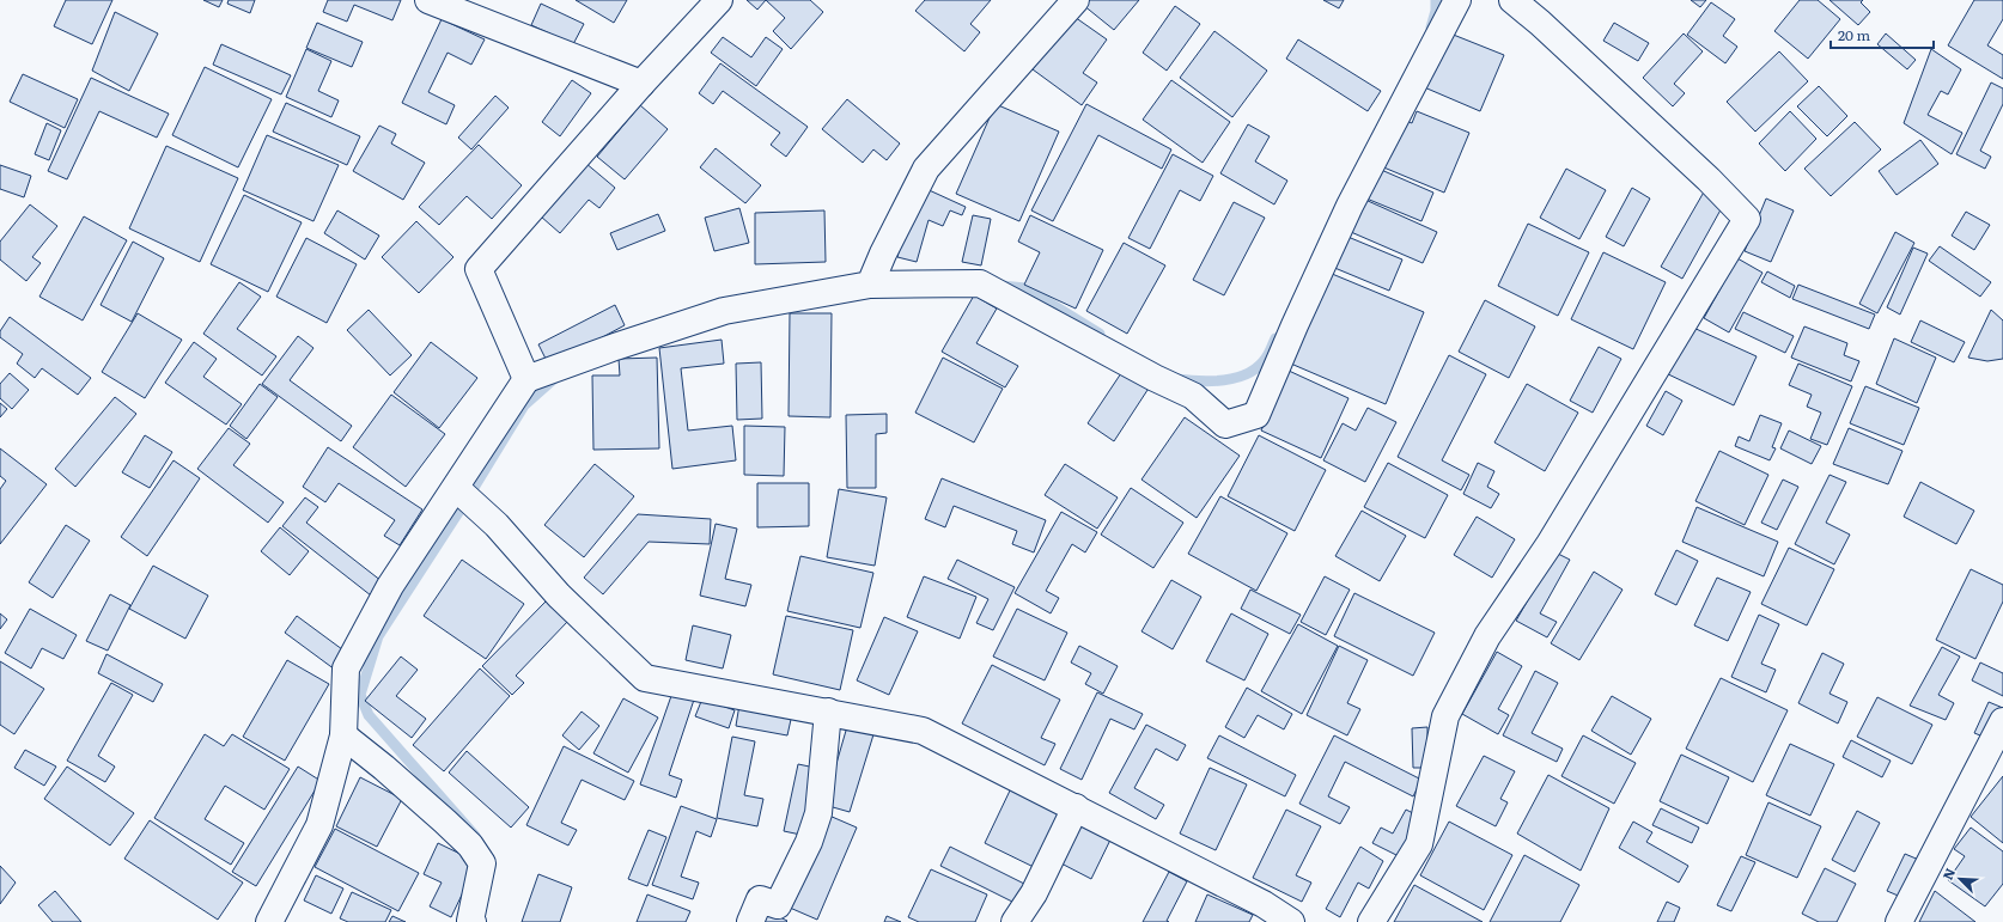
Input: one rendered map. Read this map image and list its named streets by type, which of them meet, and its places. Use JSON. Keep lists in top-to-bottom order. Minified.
{"scale_bar":"20 m","north":"top left"}
